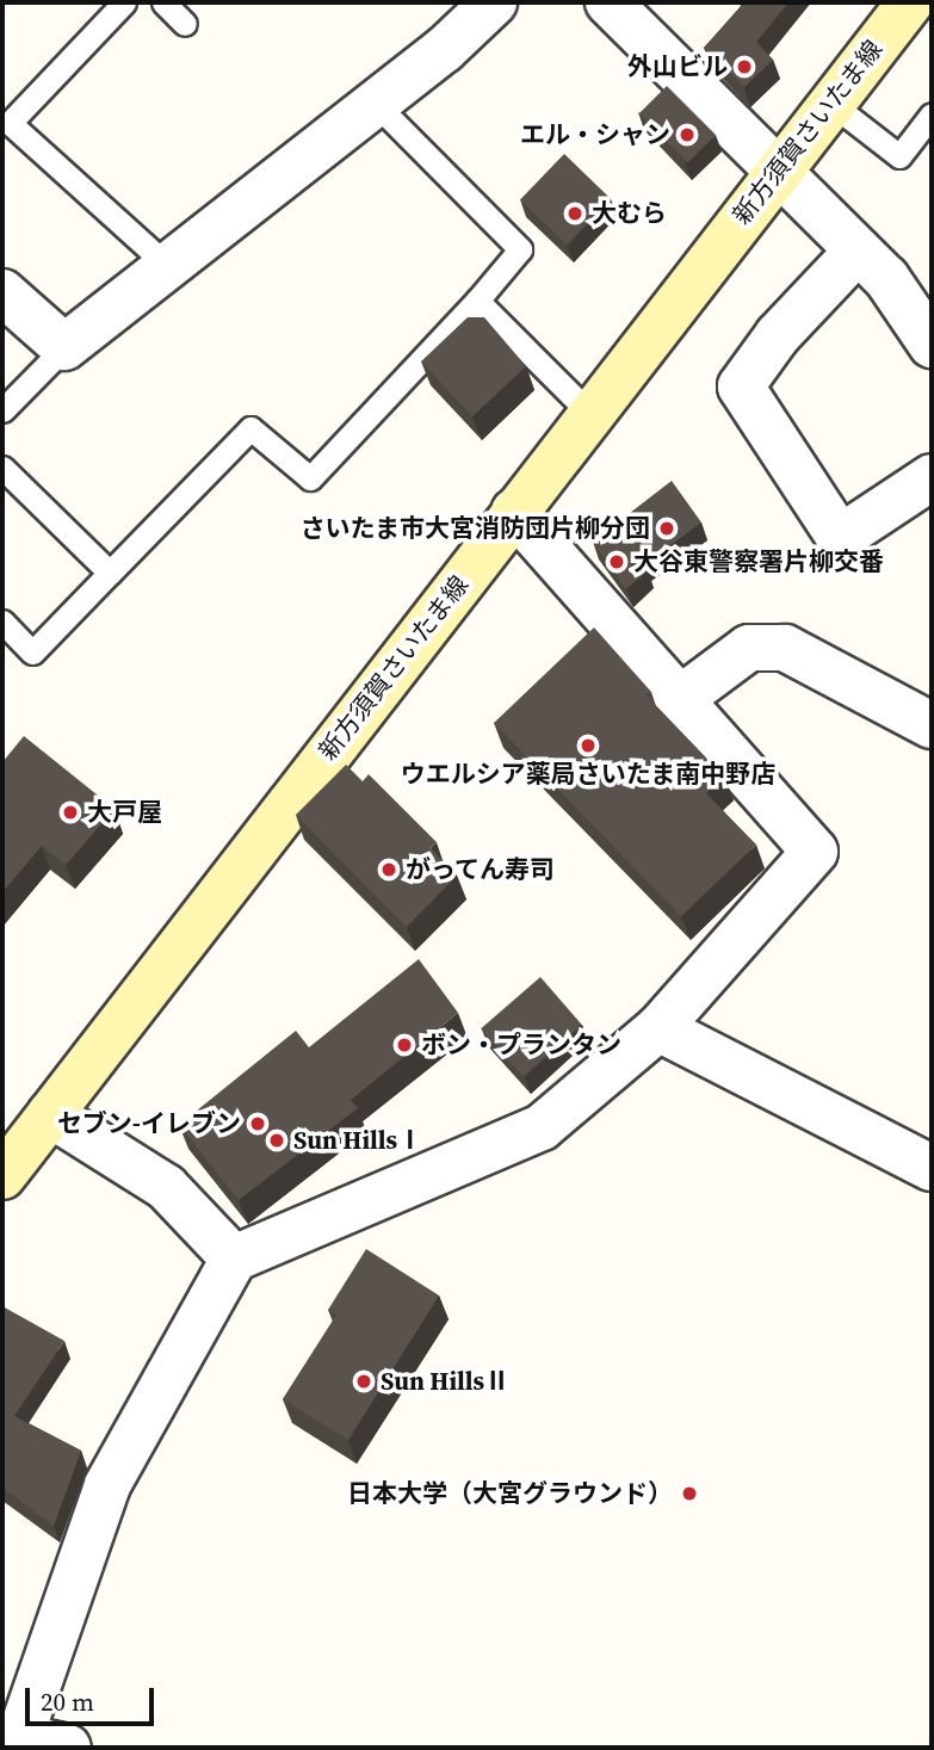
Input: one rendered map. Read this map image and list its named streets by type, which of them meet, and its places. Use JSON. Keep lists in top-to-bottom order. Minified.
{"streets":{"main road":["新方須賀さいたま線"]},"places":["外山ビル","エル・シャン","大むら","さいたま市大宮消防団片柳分団","大谷東警察署片柳交番","ウエルシア薬局さいたま南中野店","大戸屋","がってん寿司","ボン・プランタン","セブン-イレブン","Sun HillsⅠ","Sun HillsⅡ","日本大学（大宮グラウンド）"],"scale_bar":"20 m"}
